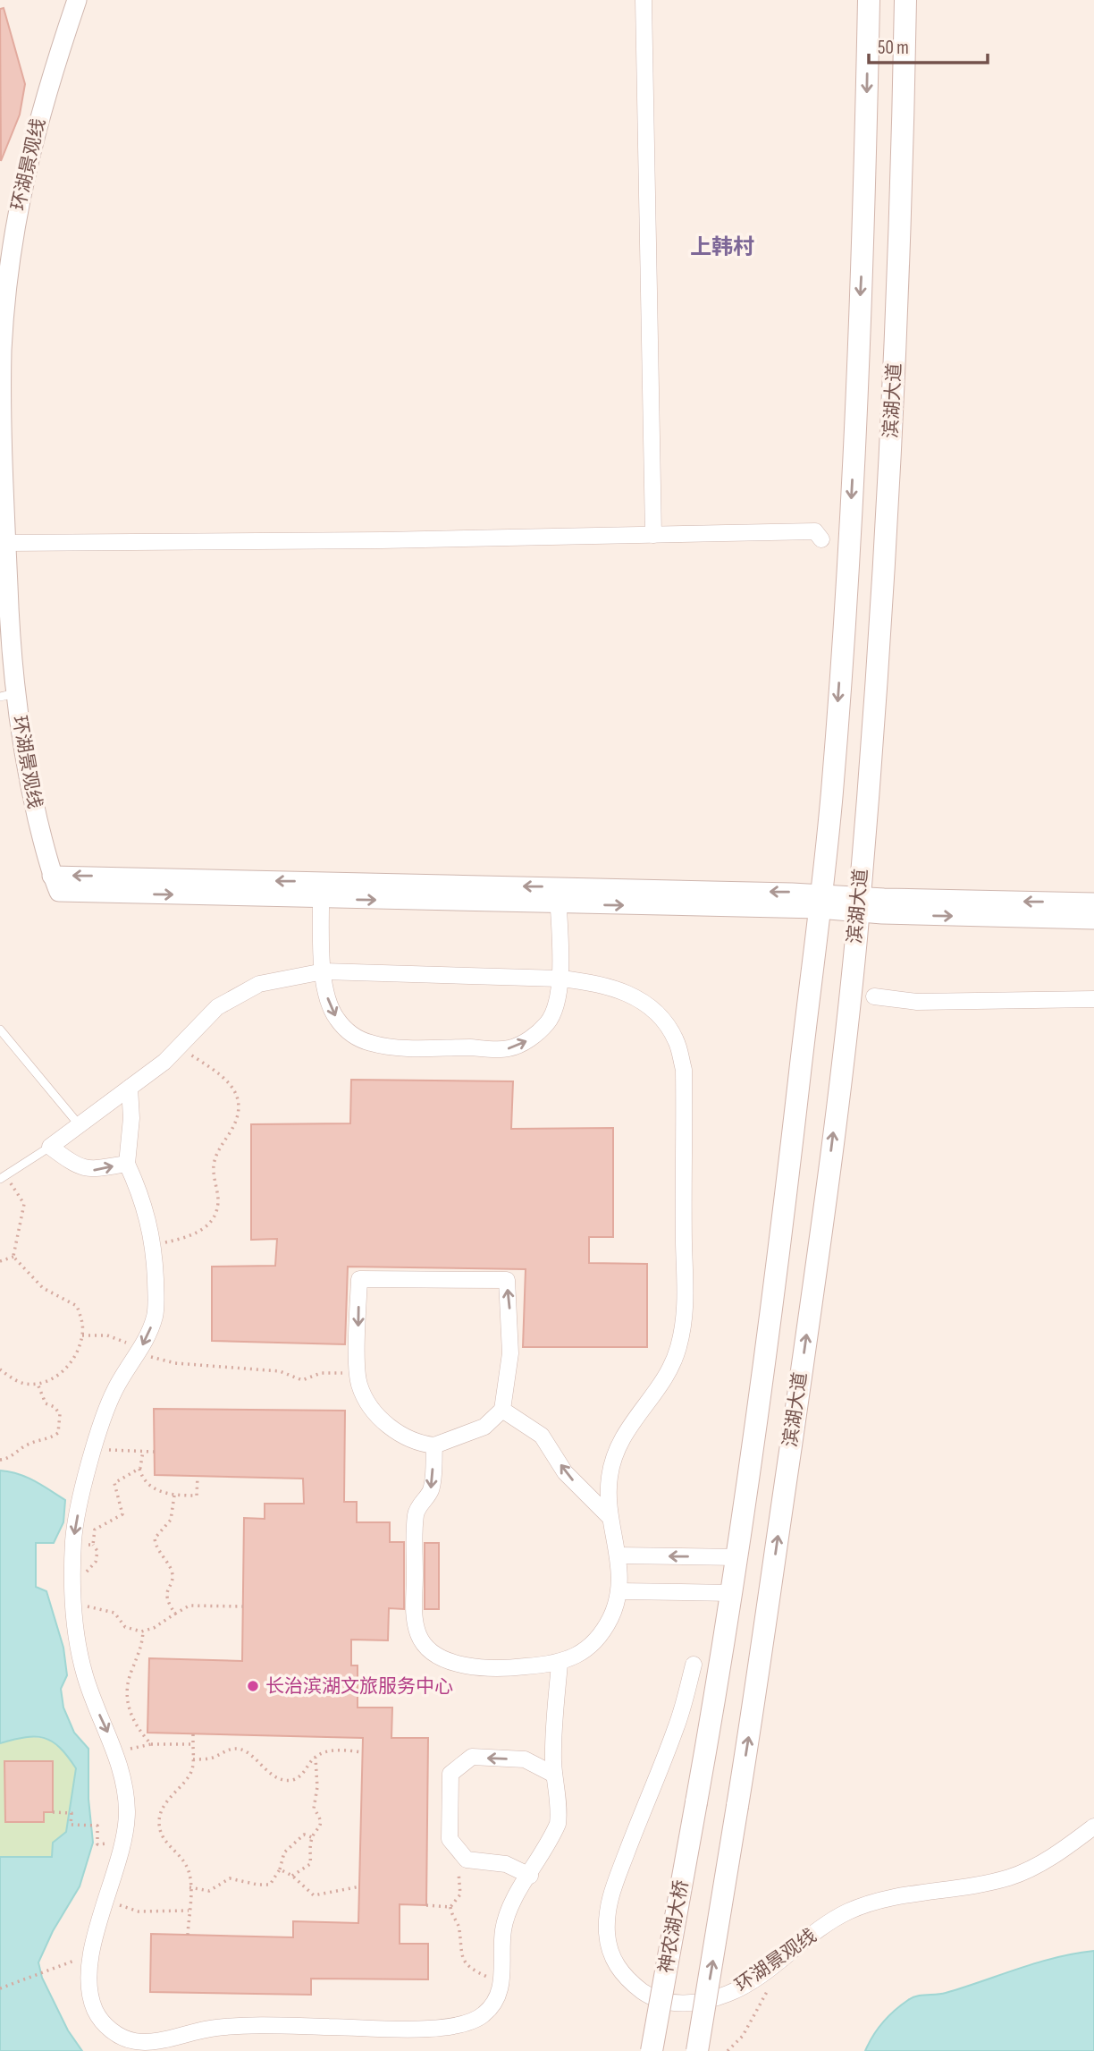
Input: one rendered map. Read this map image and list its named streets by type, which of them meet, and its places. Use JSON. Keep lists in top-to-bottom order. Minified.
{"streets":{"main road":["滨湖大道","神农湖大桥"],"street":["环湖景观线"]},"crossings":[["滨湖大道","神农湖大桥"]],"districts":["上韩村"],"places":["长治滨湖文旅服务中心"],"scale_bar":"50 m"}
